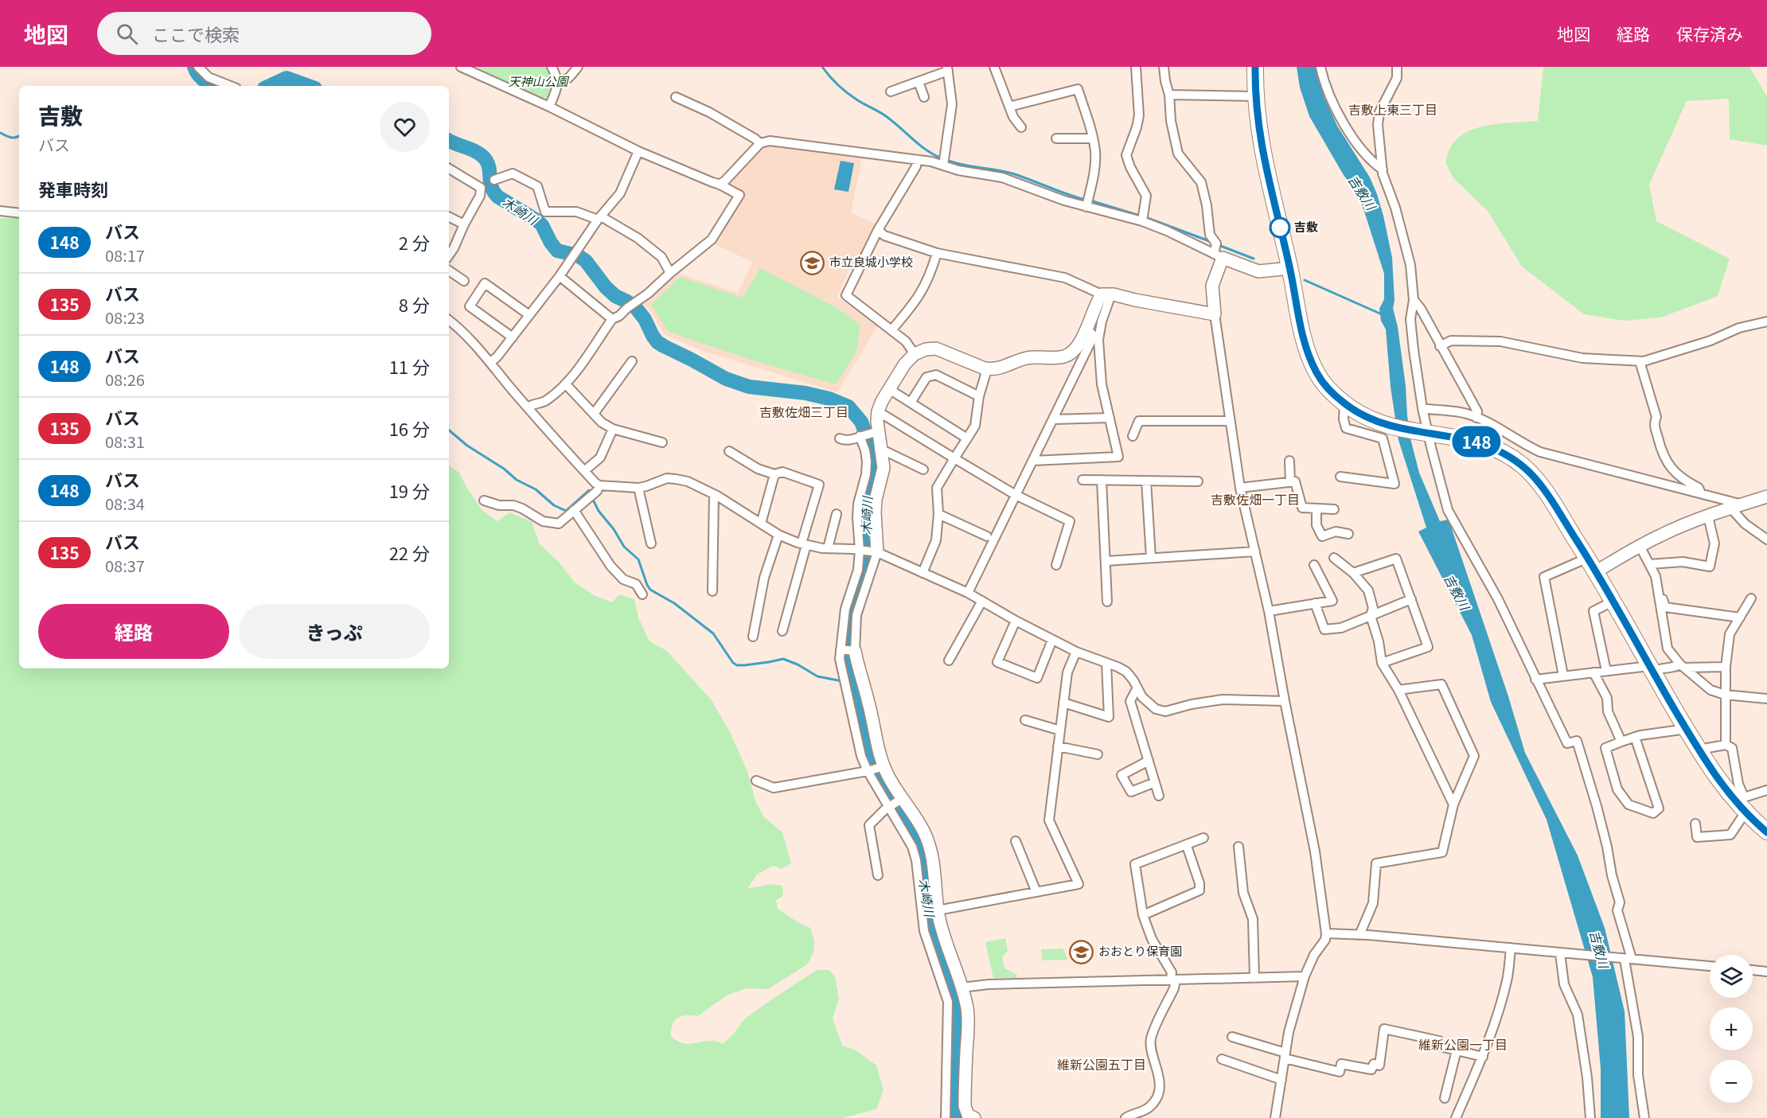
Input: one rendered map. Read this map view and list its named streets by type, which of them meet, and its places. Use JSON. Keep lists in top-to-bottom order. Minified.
{"districts":["吉敷上東三丁目","吉敷佐畑三丁目","吉敷佐畑一丁目","維新公園一丁目","維新公園五丁目"],"water":["吉敷川","木崎川"],"parks":["天神山公園"],"places":{"other":["吉敷"],"school or university":["市立良城小学校","おおとり保育園"]},"lines":["bus line 148"],"page":{"header":"地図","search":"ここで検索","nav":["地図","経路","保存済み"],"on_map":"148","heading":[["吉敷","バス"],"発車時刻"],"list":[{"mark":"148","name":"バス","note":"08:17","value":"2 分"},{"mark":"135","name":"バス","note":"08:23","value":"8 分"},{"mark":"148","name":"バス","note":"08:26","value":"11 分"},{"mark":"135","name":"バス","note":"08:31","value":"16 分"},{"mark":"148","name":"バス","note":"08:34","value":"19 分"},{"mark":"135","name":"バス","note":"08:37","value":"22 分"}],"buttons":["経路","きっぷ"],"map_buttons":["+","−"]}}
